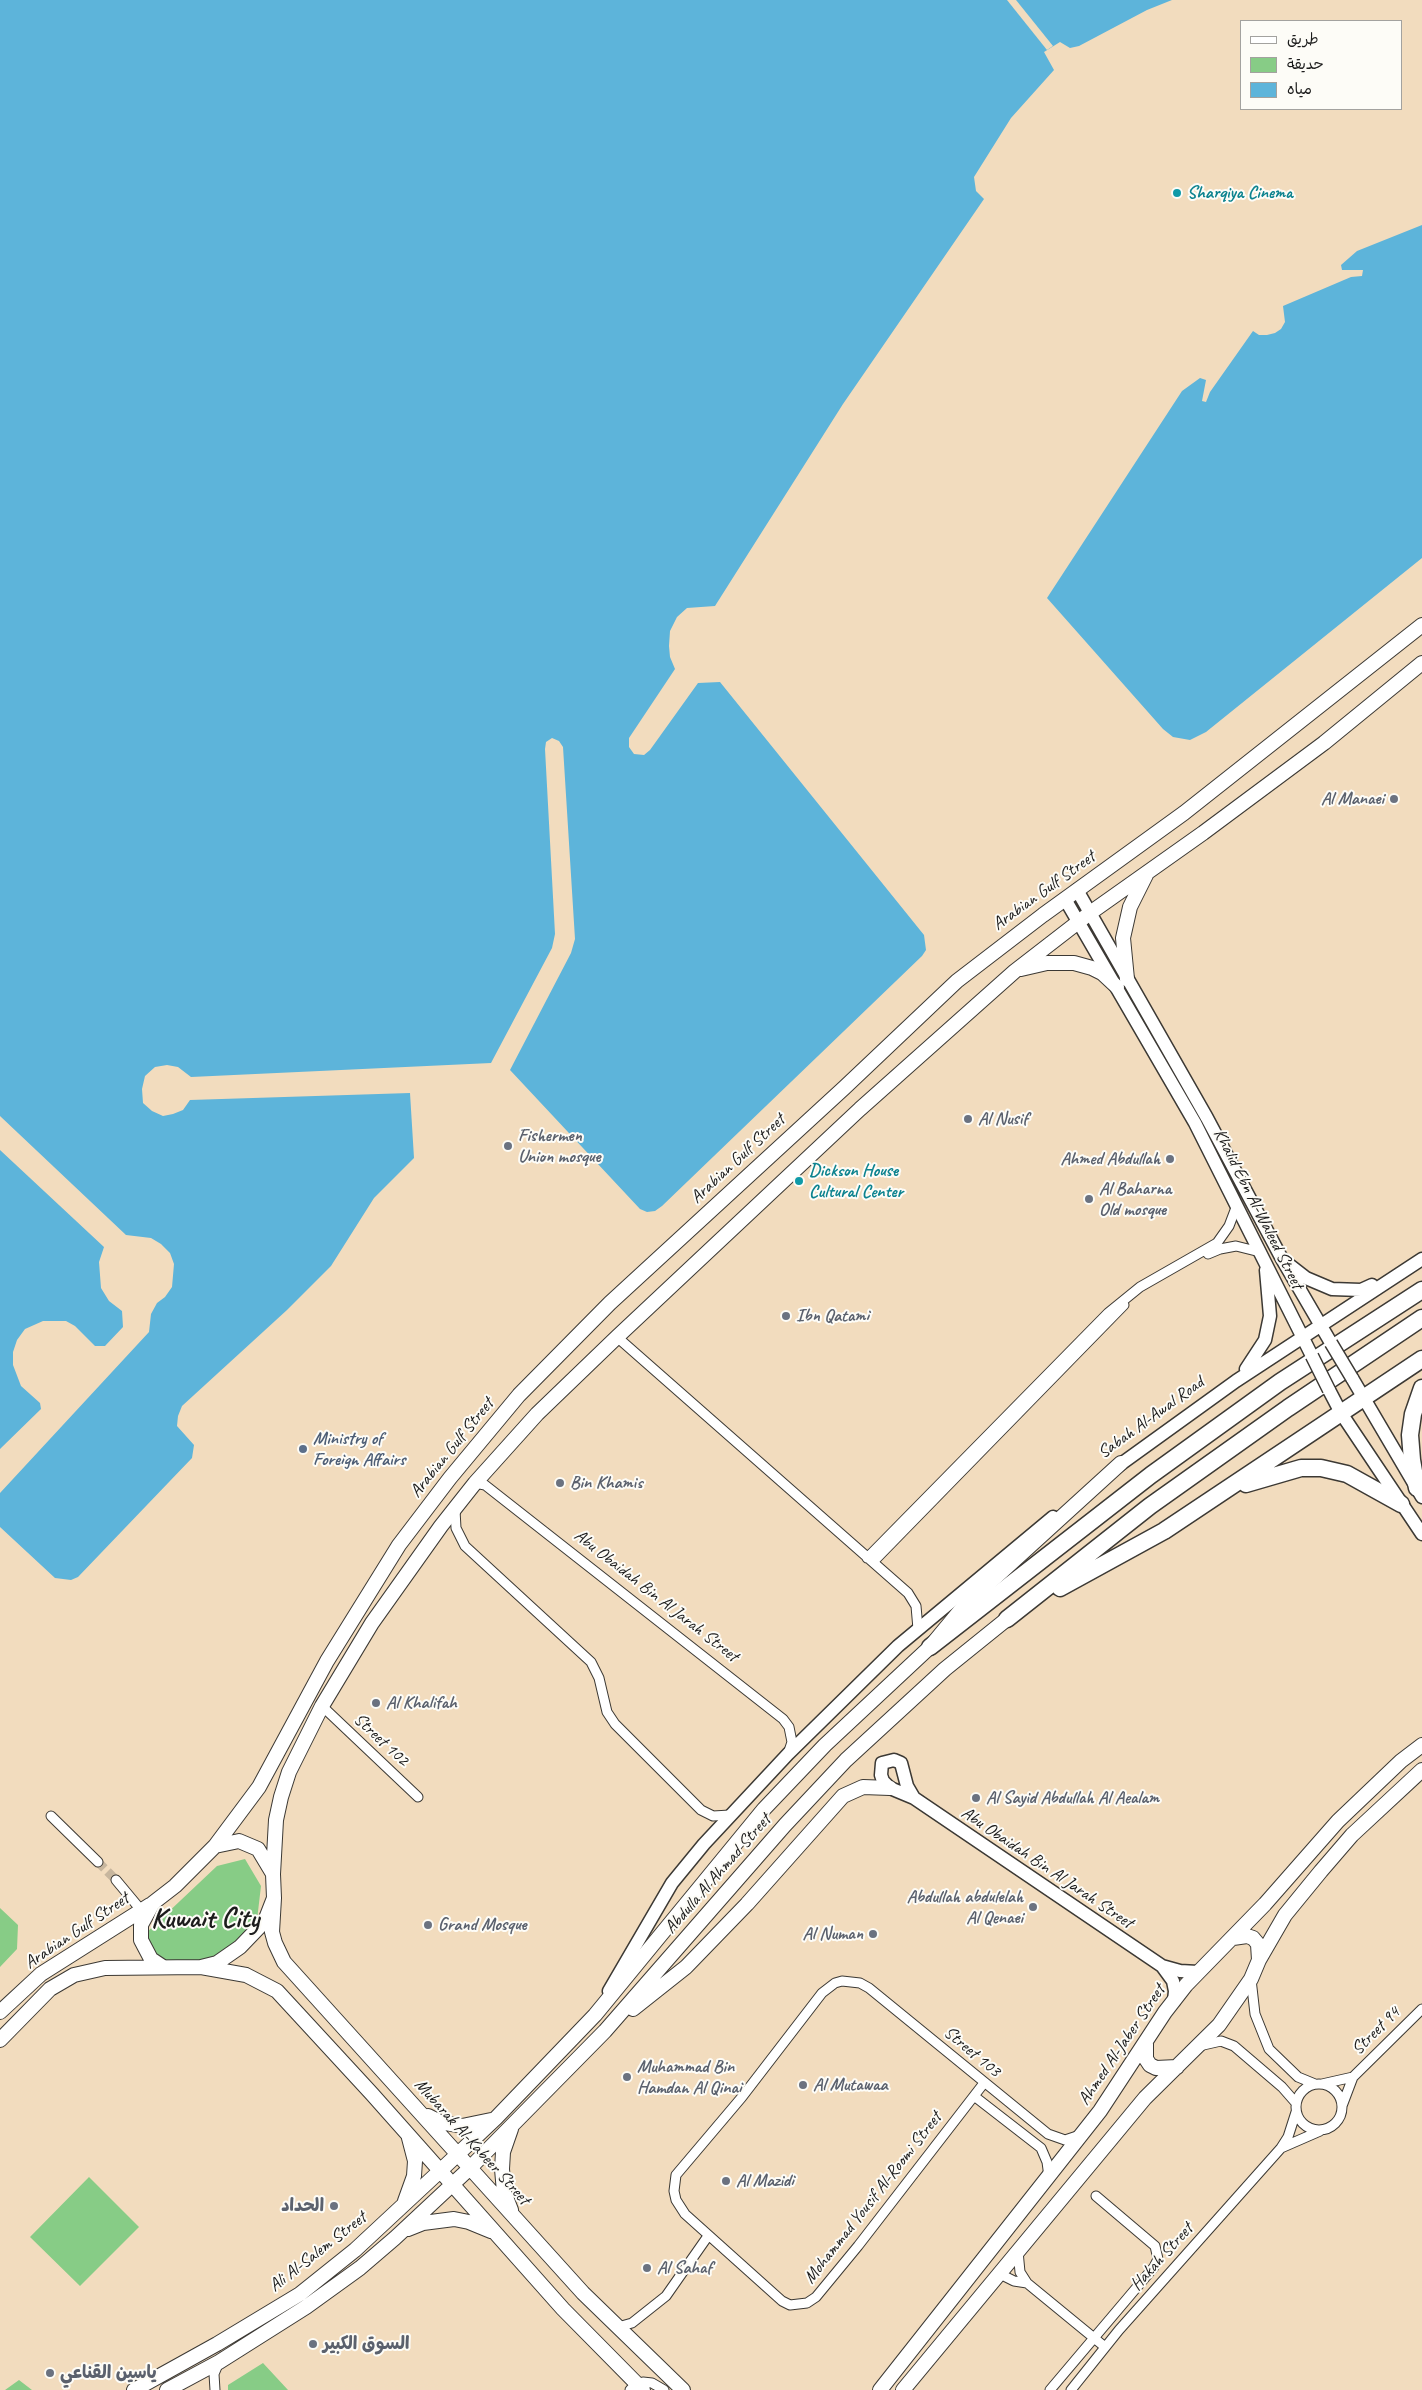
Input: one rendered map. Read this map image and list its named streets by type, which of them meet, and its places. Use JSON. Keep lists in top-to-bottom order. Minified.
{"streets":{"main road":["Arabian Gulf Street","Khalid Ebn Al-Waleed Street","Sabah Al-Awal Road","Abu Obaidah Bin Al Jarah Street","Abdulla Al Ahmad Street","Ahmed Al-Jaber Street","Mubarak Al-Kabeer Street","Ali Al-Salem Street"],"street":["Street 102","Street 94","Street 103","Mohammad Yousif Al-Roomi Street","Hakah Street"]},"crossings":[["Arabian Gulf Street","Khalid Ebn Al-Waleed Street"],["Arabian Gulf Street","Mubarak Al-Kabeer Street"],["Khalid Ebn Al-Waleed Street","Sabah Al-Awal Road"],["Sabah Al-Awal Road","Abdulla Al Ahmad Street"],["Abu Obaidah Bin Al Jarah Street","Abdulla Al Ahmad Street"],["Abu Obaidah Bin Al Jarah Street","Ahmed Al-Jaber Street"],["Abdulla Al Ahmad Street","Mubarak Al-Kabeer Street"],["Abdulla Al Ahmad Street","Ali Al-Salem Street"],["Street 94","Hakah Street"],["Ahmed Al-Jaber Street","Street 103"],["Street 103","Mohammad Yousif Al-Roomi Street"],["Mubarak Al-Kabeer Street","Ali Al-Salem Street"]],"districts":["Kuwait City"],"places":["Sharqiya Cinema","Al Manaei","Al Nusif","Fishermen Union mosque","Ahmed Abdullah","Dickson House Cultural Center","Al Baharna Old mosque","Ibn Qatami","Ministry of Foreign Affairs","Bin Khamis","Al Khalifah","Al Sayid Abdullah Al Aealam","Abdullah abdulelah Al Qenaei","Grand Mosque","Al Numan","Muhammad Bin Hamdan Al Qinai","Al Mutawaa","Al Mazidi","الحداد","Al Sahaf","السوق الكبير","ياسين القناعي"],"legend":["طريق","حديقة","مياه"]}
